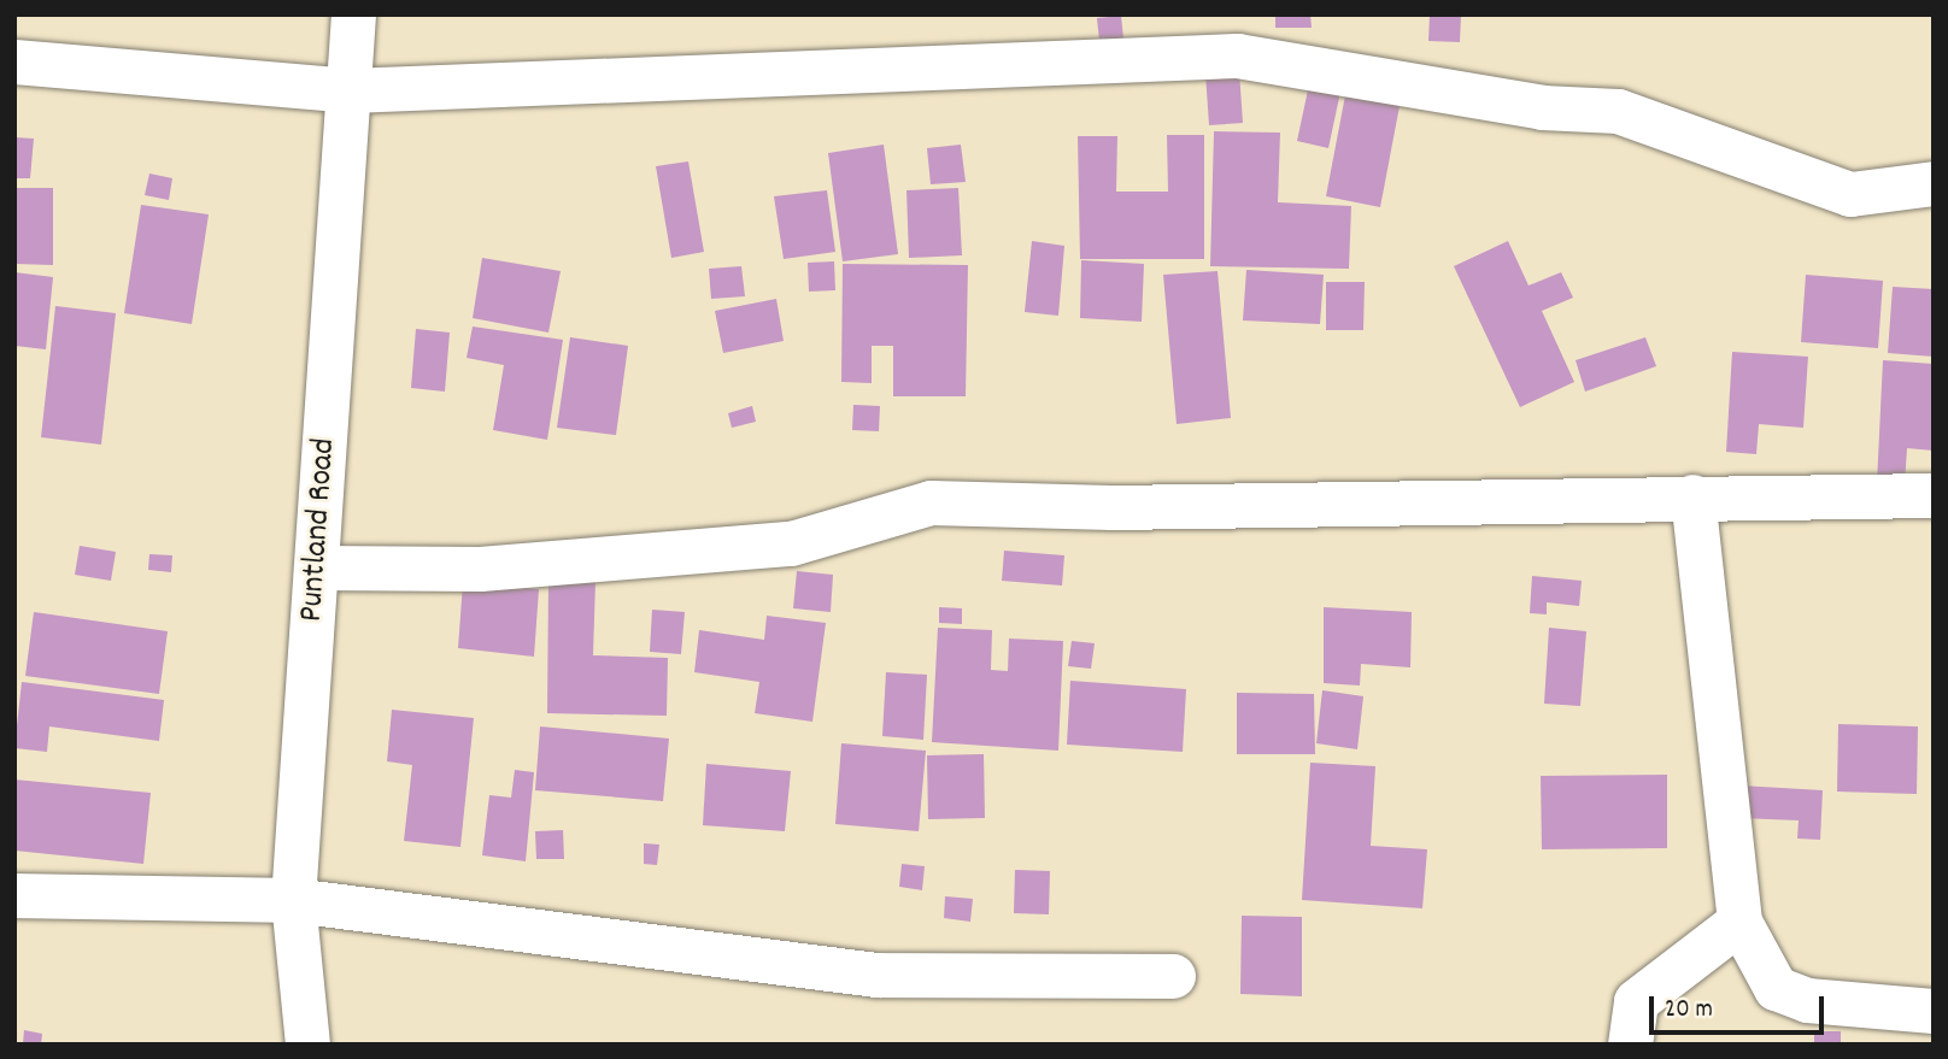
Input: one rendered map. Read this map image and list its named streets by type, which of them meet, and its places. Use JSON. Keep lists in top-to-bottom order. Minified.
{"streets":{"street":["Puntland Road"]},"scale_bar":"20 m"}
